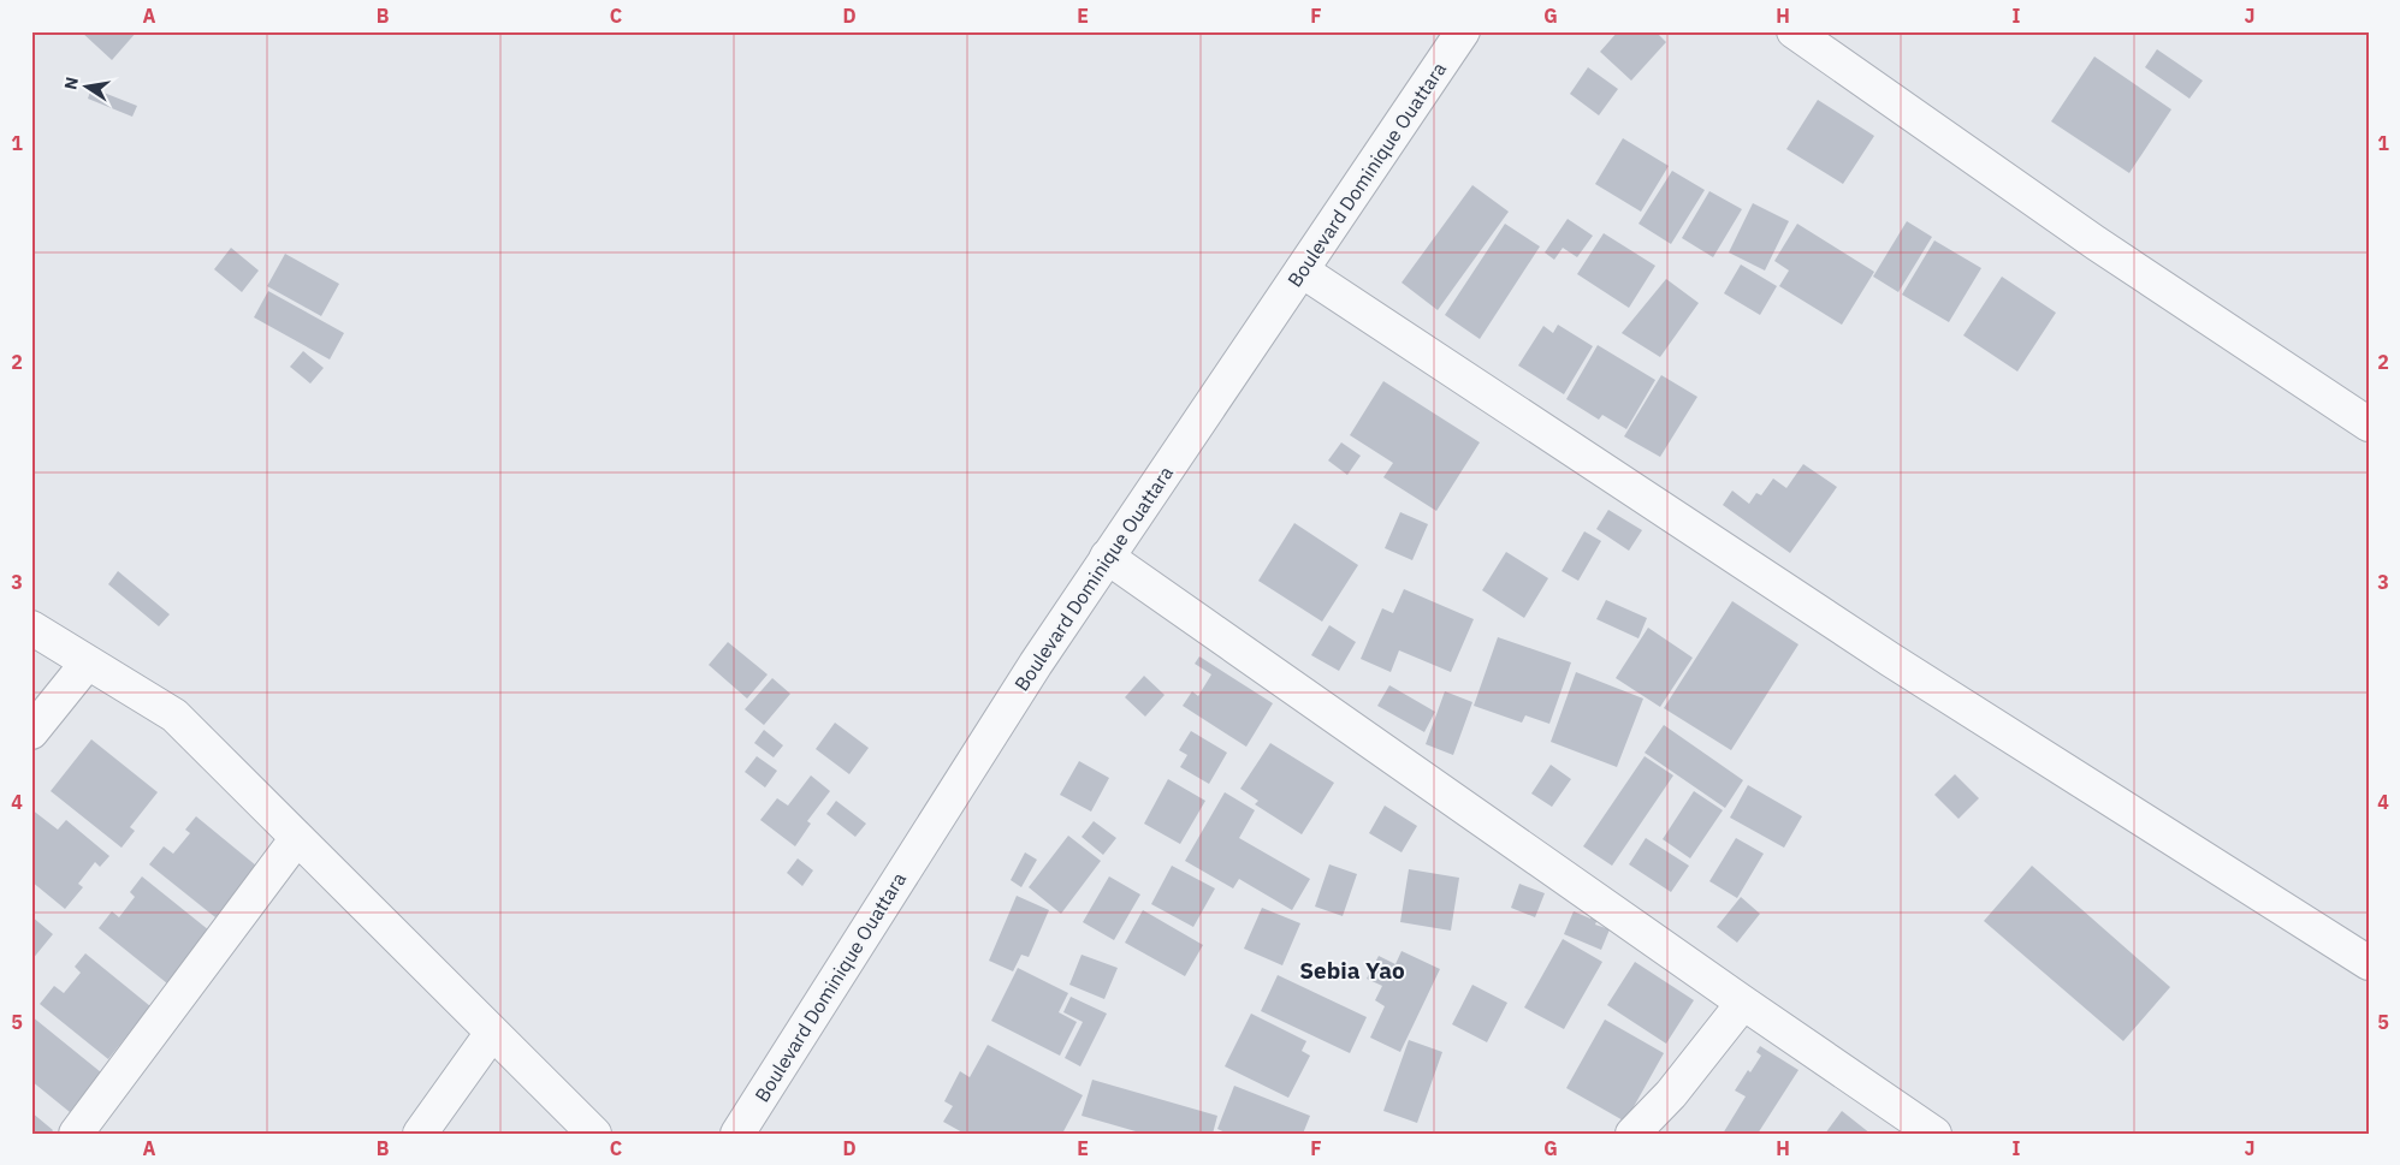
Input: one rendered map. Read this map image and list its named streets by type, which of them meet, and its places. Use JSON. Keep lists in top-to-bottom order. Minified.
{"streets":{"street":["Boulevard Dominique Ouattara"]},"districts":["Sebia Yao"],"north":"left","grid":{"columns":["A","B","C","D","E","F","G","H","I","J"],"rows":["1","2","3","4","5"]}}
